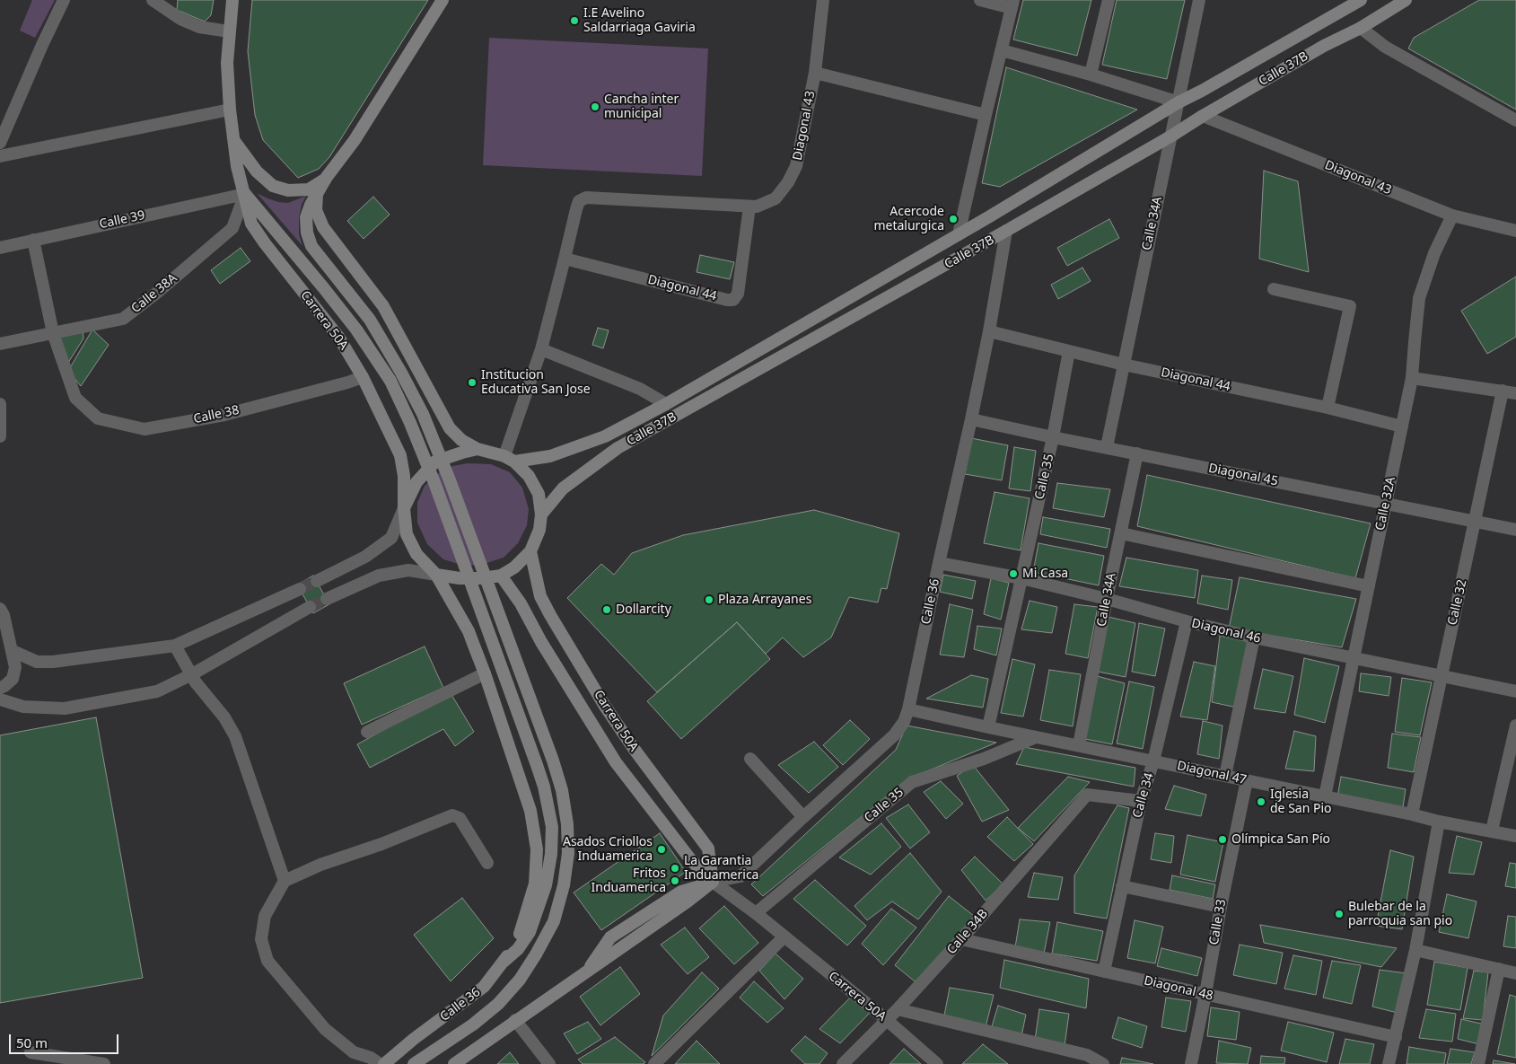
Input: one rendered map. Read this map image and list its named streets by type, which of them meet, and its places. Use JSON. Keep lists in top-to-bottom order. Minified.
{"streets":{"main road":["Calle 37B","Carrera 50A","Calle 36"],"street":["Diagonal 43","Calle 39","Calle 34A","Diagonal 44","Calle 38A","Calle 38","Diagonal 45","Calle 35","Calle 32A","Calle 32","Diagonal 46","Diagonal 47","Calle 34","Calle 33","Calle 34B","Diagonal 48"]},"crossings":[["Calle 37B","Diagonal 43"],["Calle 37B","Calle 34A"],["Calle 37B","Carrera 50A"],["Calle 37B","Calle 36"],["Diagonal 43","Diagonal 44"],["Diagonal 43","Calle 32A"],["Calle 39","Calle 38A"],["Calle 39","Carrera 50A"],["Calle 34A","Diagonal 44"],["Calle 34A","Diagonal 45"],["Calle 34A","Diagonal 46"],["Calle 34A","Diagonal 47"],["Diagonal 44","Calle 35"],["Diagonal 44","Calle 32A"],["Diagonal 44","Calle 36"],["Calle 38A","Carrera 50A"],["Calle 38A","Calle 38"],["Carrera 50A","Calle 38"],["Carrera 50A","Calle 35"],["Carrera 50A","Calle 36"],["Carrera 50A","Calle 34B"],["Diagonal 45","Calle 35"],["Diagonal 45","Calle 32A"],["Diagonal 45","Calle 36"],["Diagonal 45","Calle 32"],["Calle 35","Diagonal 46"],["Calle 35","Diagonal 47"],["Calle 32A","Diagonal 46"],["Calle 32A","Diagonal 47"],["Calle 36","Diagonal 46"],["Calle 36","Diagonal 47"],["Calle 32","Diagonal 46"],["Calle 32","Diagonal 47"],["Diagonal 46","Calle 34"],["Diagonal 47","Calle 34"],["Diagonal 47","Calle 33"],["Calle 34","Calle 34B"],["Calle 34","Diagonal 48"],["Calle 33","Diagonal 48"],["Calle 34B","Diagonal 48"]],"places":["I.E Avelino Saldarriaga Gaviria","Cancha inter municipal","Acercode metalurgica","Institucion Educativa San Jose","Mi Casa","Plaza Arrayanes","Dollarcity","Iglesia de San Pio","Olímpica San Pío","Asados Criollos Induamerica","La Garantia Induamerica","Fritos Induamerica","Bulebar de la parroquia san pio"],"scale_bar":"50 m"}
